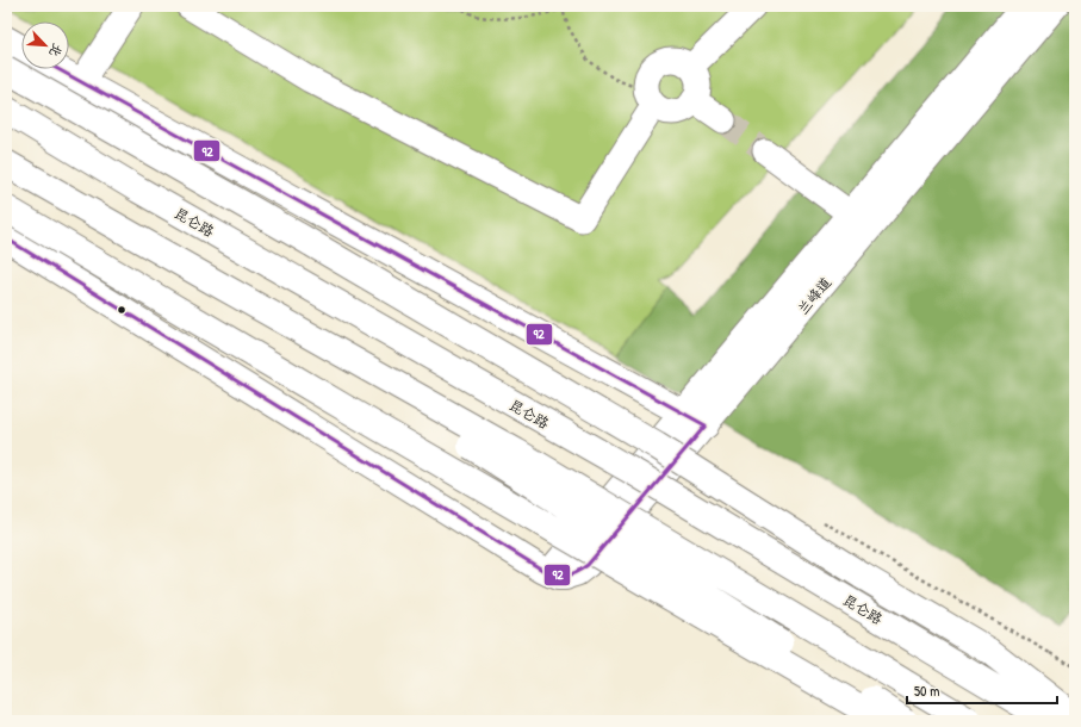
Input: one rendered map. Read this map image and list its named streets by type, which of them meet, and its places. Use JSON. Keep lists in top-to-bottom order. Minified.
{"streets":{"main road":["昆仑路"],"street":["兰峰道"]},"lines":["transit line 92"],"scale_bar":"50 m","north":"bottom right"}
